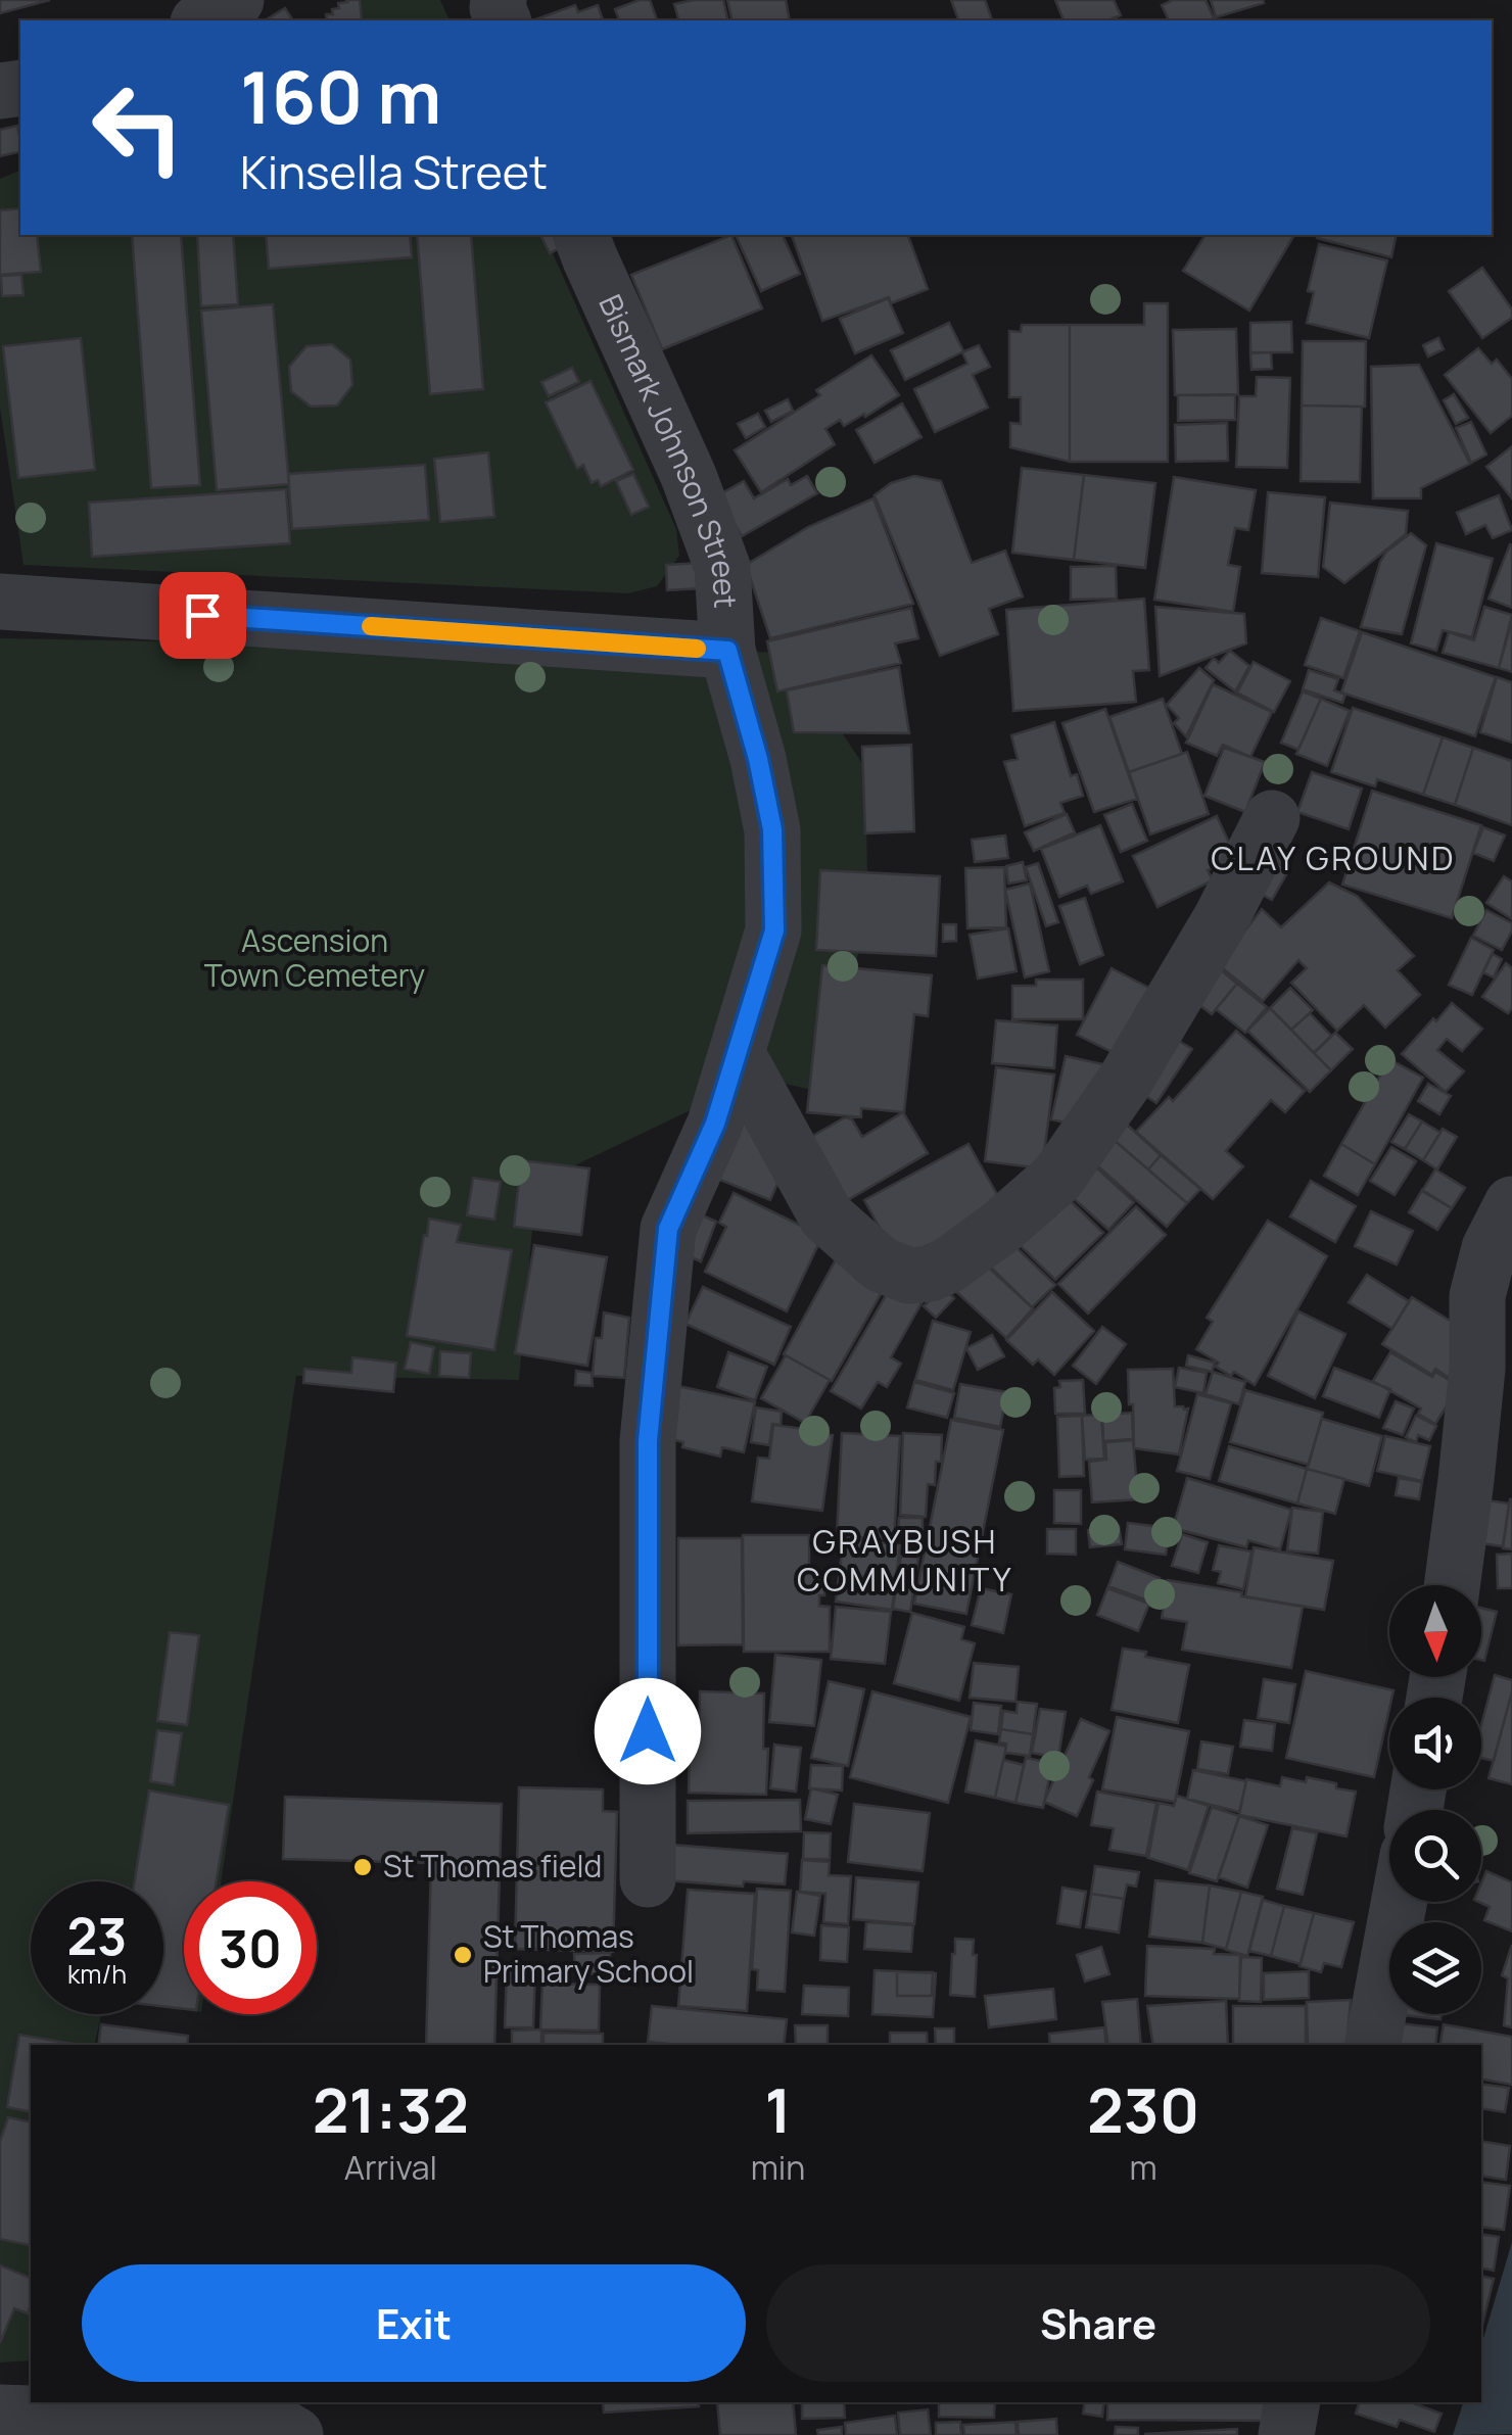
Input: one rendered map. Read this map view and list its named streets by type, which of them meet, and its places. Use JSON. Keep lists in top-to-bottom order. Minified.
{"streets":{"street":["Bismark Johnson Street"]},"districts":["CLAY GROUND","GRAYBUSH COMMUNITY"],"parks":["Ascension Town Cemetery"],"places":["St Thomas field","St Thomas Primary School"],"north":"bottom","page":{"turn":["160 m","Kinsella Street"],"speed":"23 km/h","limit":"30","eta":["21:32","Arrival","1","min","230","m"],"buttons":["Exit","Share"]}}
